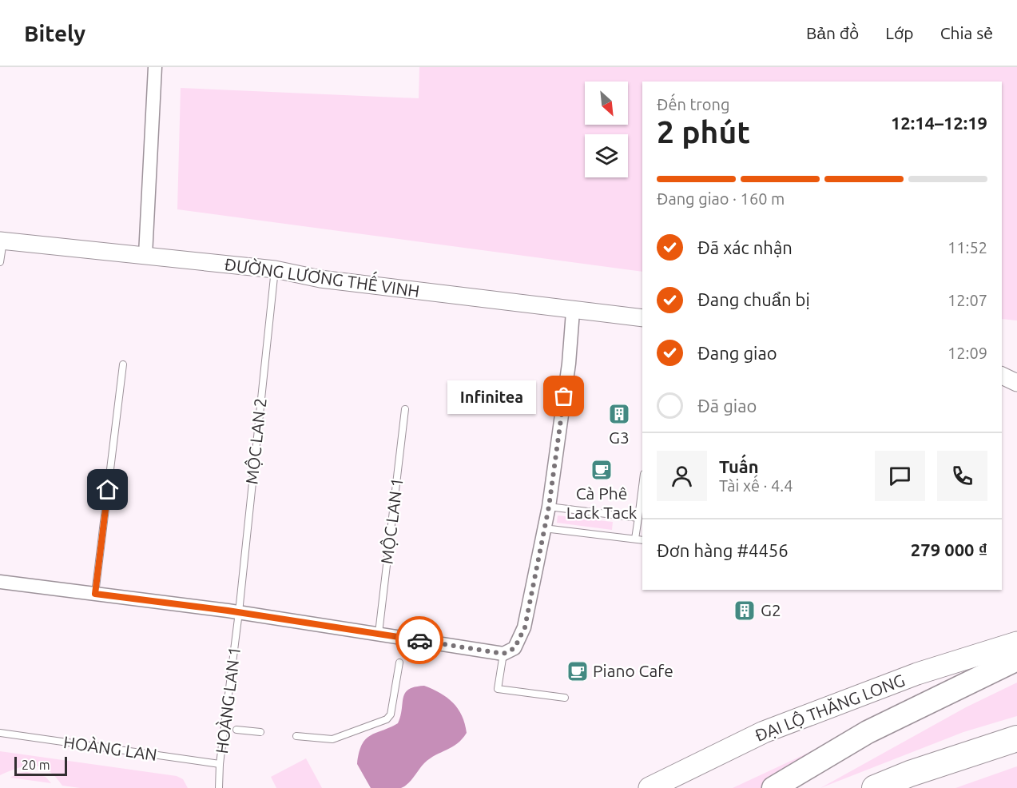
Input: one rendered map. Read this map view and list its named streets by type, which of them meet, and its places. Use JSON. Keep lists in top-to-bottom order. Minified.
{"streets":{"main road":["ĐẠI LỘ THĂNG LONG"],"street":["ĐƯỜNG LƯƠNG THẾ VINH"],"lane":["MỘC LAN 2","MỘC LAN 1","HOÀNG LAN 1","HOÀNG LAN"]},"crossings":[["ĐƯỜNG LƯƠNG THẾ VINH","MỘC LAN 2"],["MỘC LAN 2","HOÀNG LAN 1"],["HOÀNG LAN 1","HOÀNG LAN"]],"places":{"other":["Infinitea"],"building":["G3","G2"],"cafe":["Cà Phê Lack Tack","Piano Cafe"]},"scale_bar":"20 m","north":"bottom right","page":{"header":"Bitely","nav":["Bản đồ","Lớp","Chia sẻ"],"heading":["2 phút","Đến trong","12:14–12:19"],"panel":["Tuấn","Tài xế · 4.4","Đơn hàng #4456","279 000 ₫"],"bar":"Đang giao · 160 m","list":[["Đã xác nhận","11:52"],["Đang chuẩn bị","12:07"],["Đang giao","12:09"],"Đã giao"],"bubble":"Infinitea","scale":"20 m"}}
